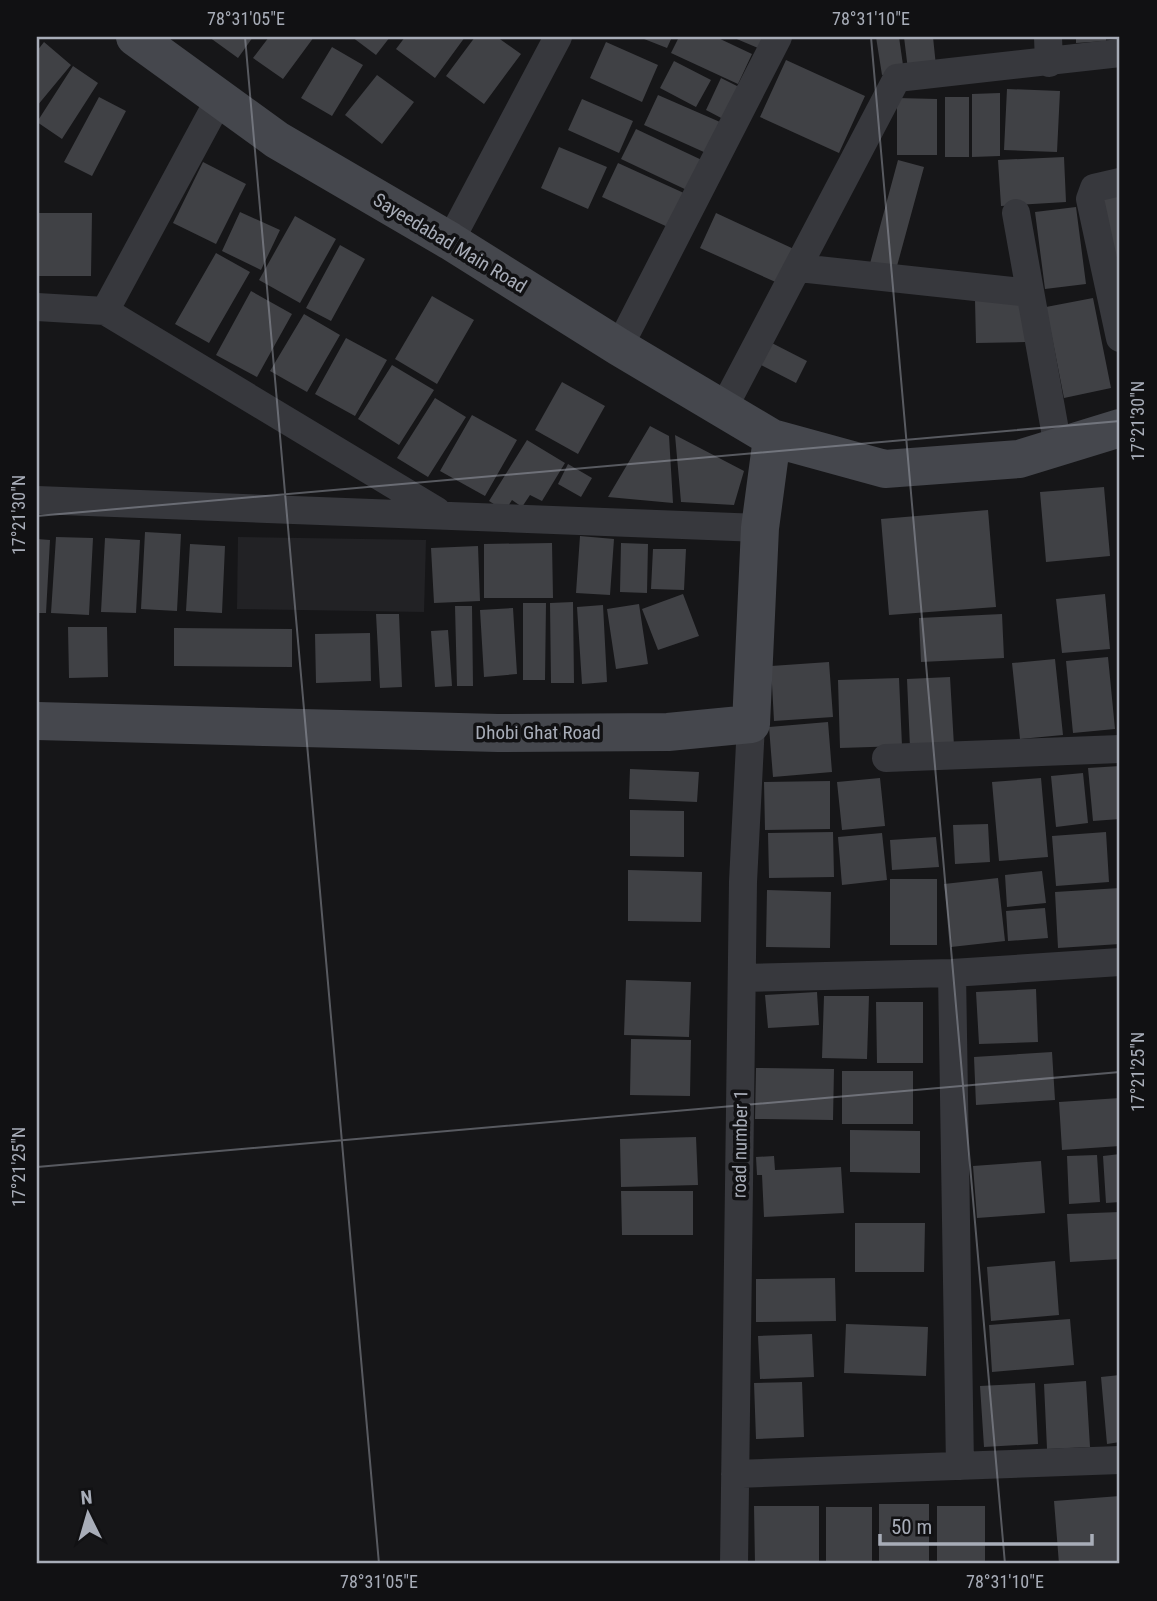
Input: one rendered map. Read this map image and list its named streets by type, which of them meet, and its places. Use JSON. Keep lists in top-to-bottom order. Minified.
{"streets":{"main road":["Sayeedabad Main Road","Dhobi Ghat Road"],"street":["road number 1"]},"crossings":[["Dhobi Ghat Road","road number 1"]],"scale_bar":"50 m","north":"top","coordinates":["78°31'05\"E","78°31'10\"E","17°21'30\"N","17°21'25\"N"]}
